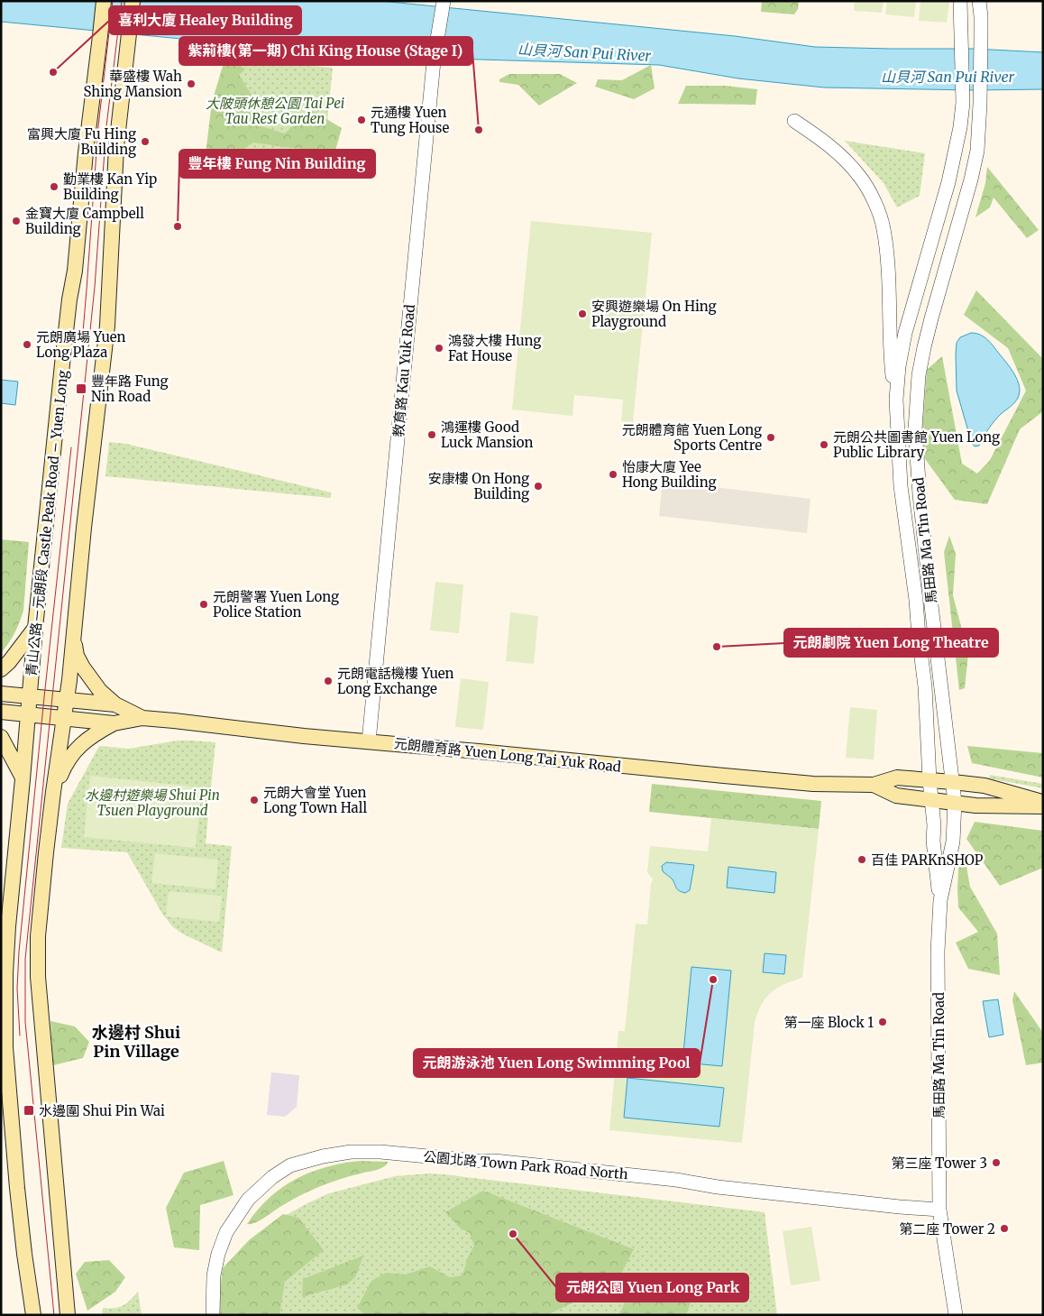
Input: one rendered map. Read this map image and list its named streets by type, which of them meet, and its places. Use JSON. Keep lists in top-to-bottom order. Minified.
{"streets":{"main road":["青山公路－元朗段 Castle Peak Road – Yuen Long","元朗體育路 Yuen Long Tai Yuk Road"],"street":["教育路 Kau Yuk Road","馬田路 Ma Tin Road","公園北路 Town Park Road North"]},"crossings":[["教育路 Kau Yuk Road","元朗體育路 Yuen Long Tai Yuk Road"],["青山公路－元朗段 Castle Peak Road – Yuen Long","元朗體育路 Yuen Long Tai Yuk Road"],["馬田路 Ma Tin Road","元朗體育路 Yuen Long Tai Yuk Road"],["馬田路 Ma Tin Road","公園北路 Town Park Road North"]],"districts":["水邊村 Shui Pin Village"],"water":["山貝河 San Pui River"],"parks":["大陂頭休憩公園 Tai Pei Tau Rest Garden","水邊村遊樂場 Shui Pin Tsuen Playground"],"places":{"other":["喜利大廈 Healey Building","華盛樓 Wah Shing Mansion","元通樓 Yuen Tung House","紫荊樓(第一期) Chi King House (Stage I)","富興大廈 Fu Hing Building","勤業樓 Kan Yip Building","金寶大廈 Campbell Building","豐年樓 Fung Nin Building","安興遊樂場 On Hing Playground","元朗廣場 Yuen Long Plaza","鴻發大樓 Hung Fat House","鴻運樓 Good Luck Mansion","元朗體育館 Yuen Long Sports Centre","元朗公共圖書館 Yuen Long Public Library","怡康大廈 Yee Hong Building","安康樓 On Hong Building","元朗警署 Yuen Long Police Station","元朗劇院 Yuen Long Theatre","元朗電話機樓 Yuen Long Exchange","元朗大會堂 Yuen Long Town Hall","百佳 PARKnSHOP","元朗游泳池 Yuen Long Swimming Pool","第一座 Block 1","第三座 Tower 3","第二座 Tower 2","元朗公園 Yuen Long Park"],"transit":["豐年路 Fung Nin Road","水邊圍 Shui Pin Wai"]}}
